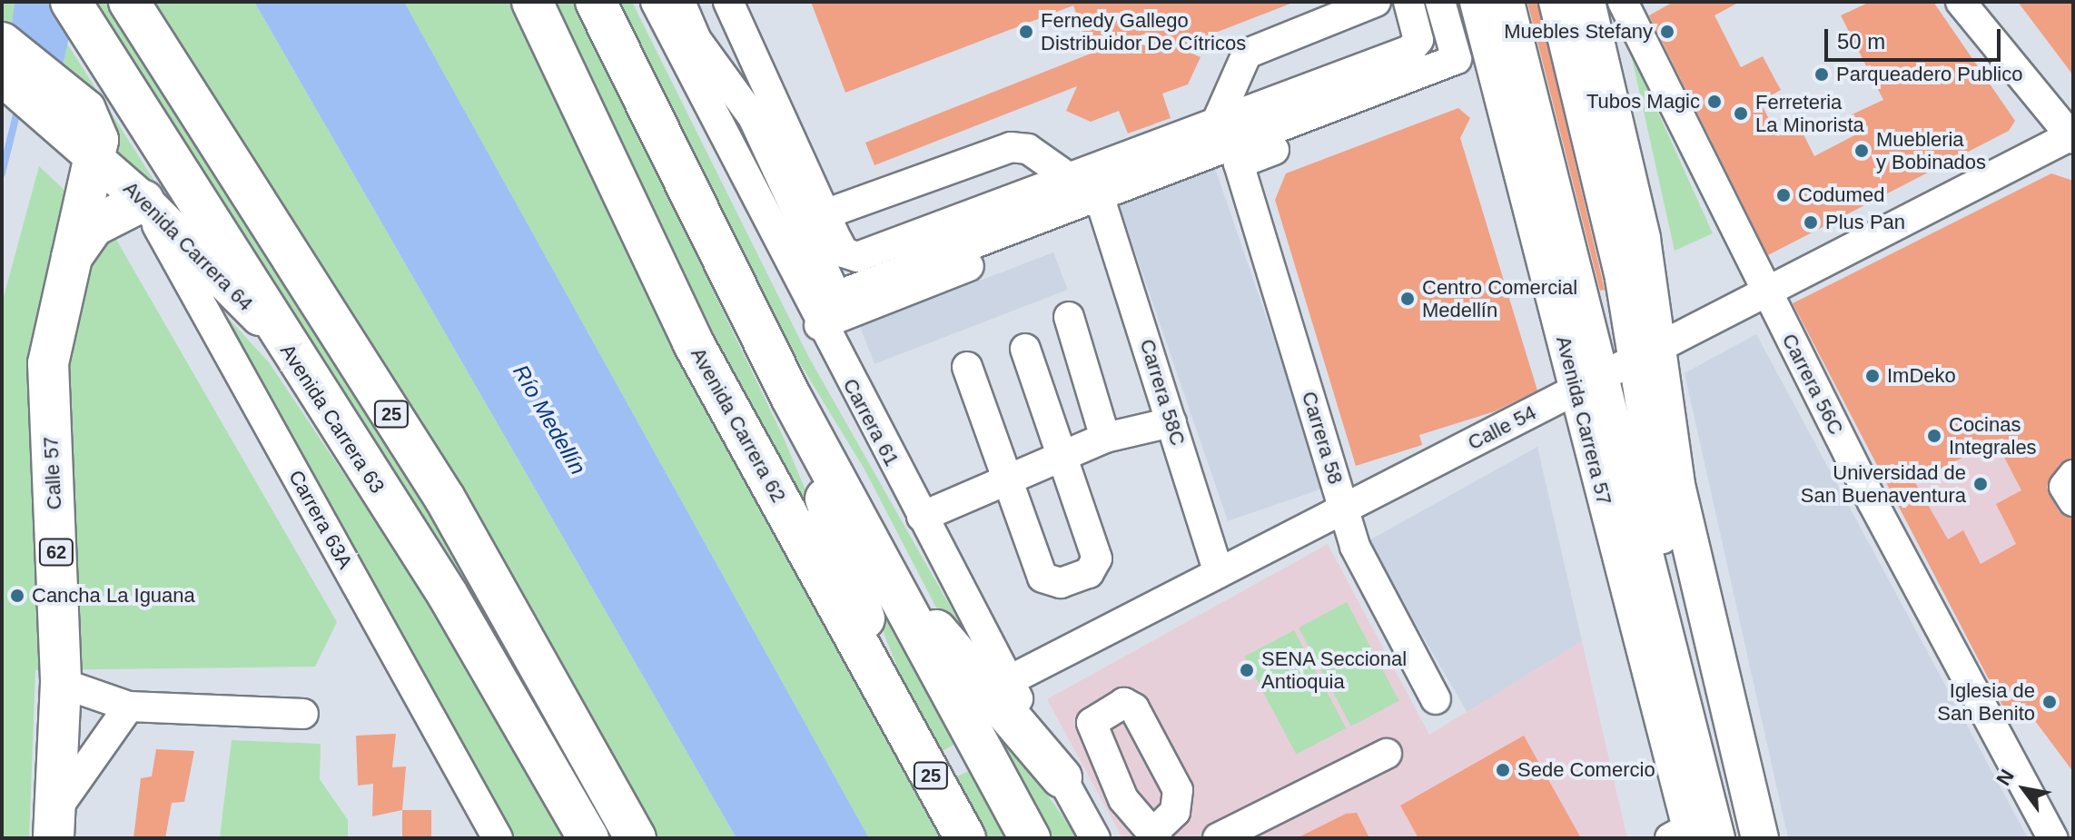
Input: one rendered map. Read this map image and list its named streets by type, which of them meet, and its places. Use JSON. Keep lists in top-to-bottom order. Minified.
{"streets":{"highway":["25","Avenida Carrera 63","Avenida Carrera 62","Calle 57","62"],"main road":["Avenida Carrera 64","Avenida Carrera 57"],"street":["Carrera 56C","Carrera 58C","Carrera 61","Calle 54","Carrera 58","Carrera 63A"]},"crossings":[["Avenida Carrera 64","Avenida Carrera 63"],["Avenida Carrera 64","Calle 57"],["Avenida Carrera 64","Carrera 63A"],["Avenida Carrera 64","62"],["Carrera 56C","Calle 54"],["Carrera 58C","Calle 54"],["Avenida Carrera 57","Calle 54"],["Avenida Carrera 57","Carrera 58"],["Carrera 61","Calle 54"],["Calle 54","Carrera 58"],["Calle 57","62"]],"water":["Río Medellín"],"places":["Fernedy Gallego Distribuidor De Cítricos","Muebles Stefany","Parqueadero Publico","Tubos Magic","Ferreteria La Minorista","Muebleria y Bobinados","Codumed","Plus Pan","Centro Comercial Medellín","ImDeko","Cocinas Integrales","Universidad de San Buenaventura","Cancha La Iguana","SENA Seccional Antioquia","Iglesia de San Benito","Sede Comercio"],"scale_bar":"50 m","north":"top left"}
